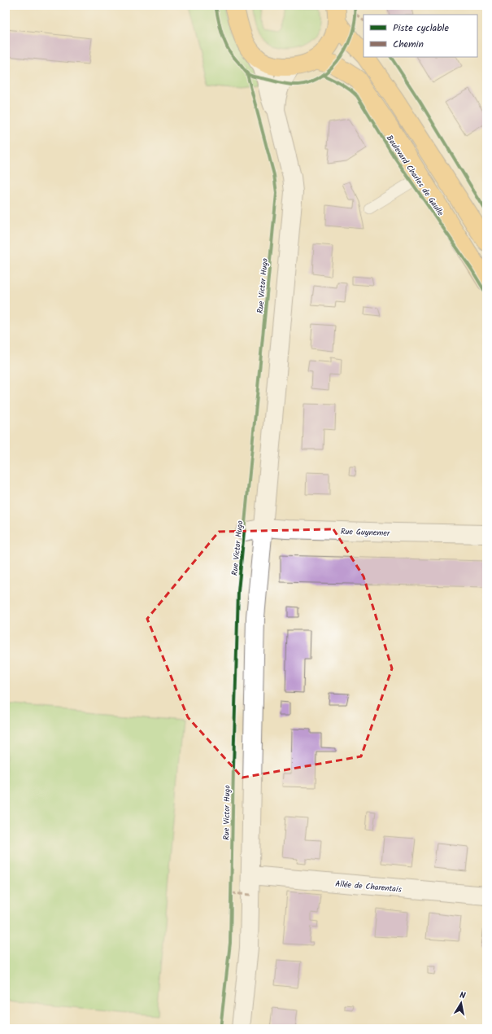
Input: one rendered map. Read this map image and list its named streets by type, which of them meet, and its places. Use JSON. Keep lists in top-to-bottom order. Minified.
{"streets":{"main road":["Boulevard Charles de Gaulle"],"street":["Rue Guynemer","Allée de Charentais"],"cycle path":["Rue Victor Hugo"]},"legend":["Piste cyclable","Chemin"],"north":"top"}
